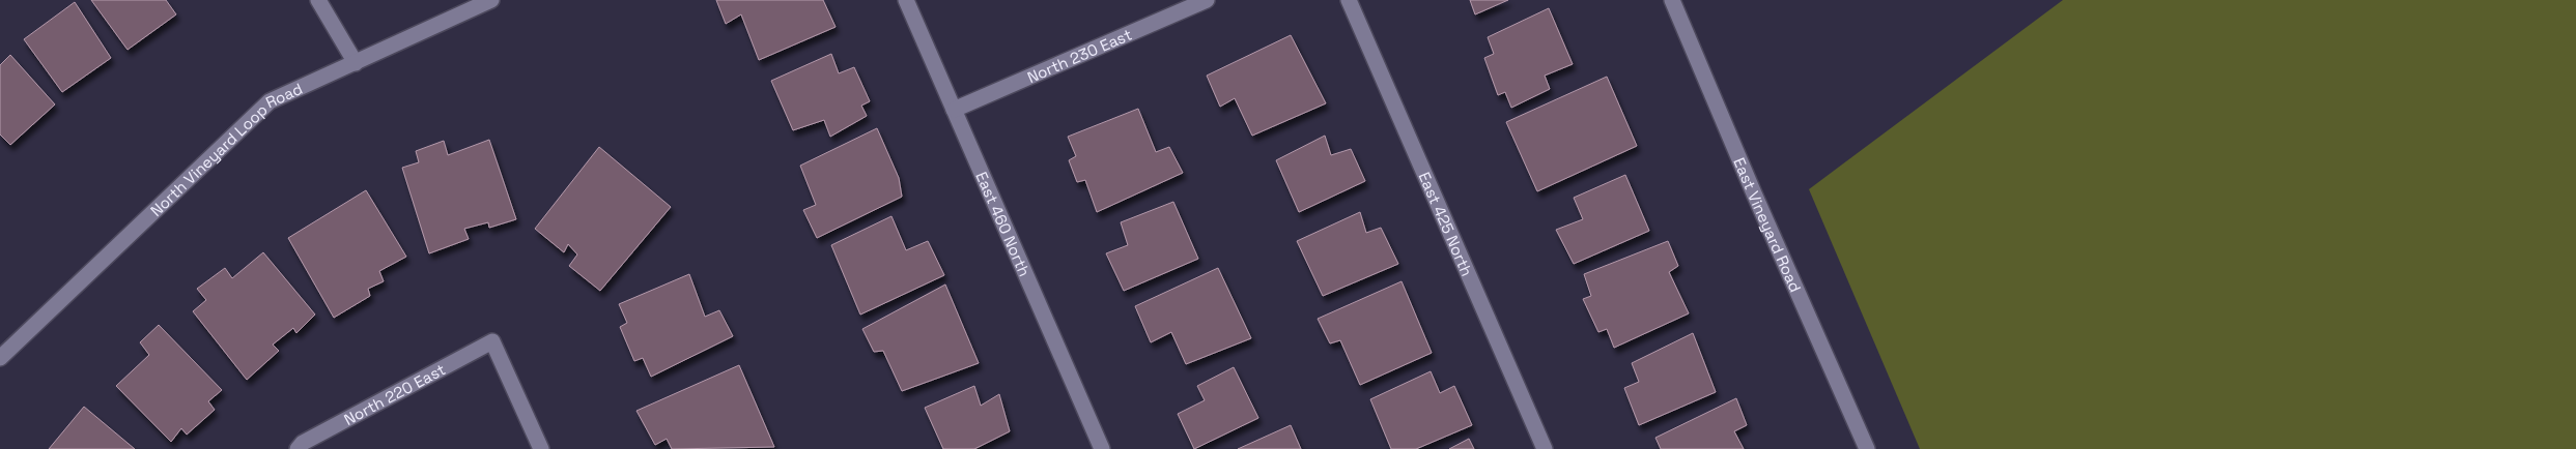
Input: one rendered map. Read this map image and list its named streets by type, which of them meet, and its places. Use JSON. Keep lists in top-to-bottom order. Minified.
{"streets":{"street":["North 230 East","North Vineyard Loop Road","East 460 North","East 425 North","East Vineyard Road","North 220 East"]},"crossings":[["North 230 East","East 460 North"]]}
